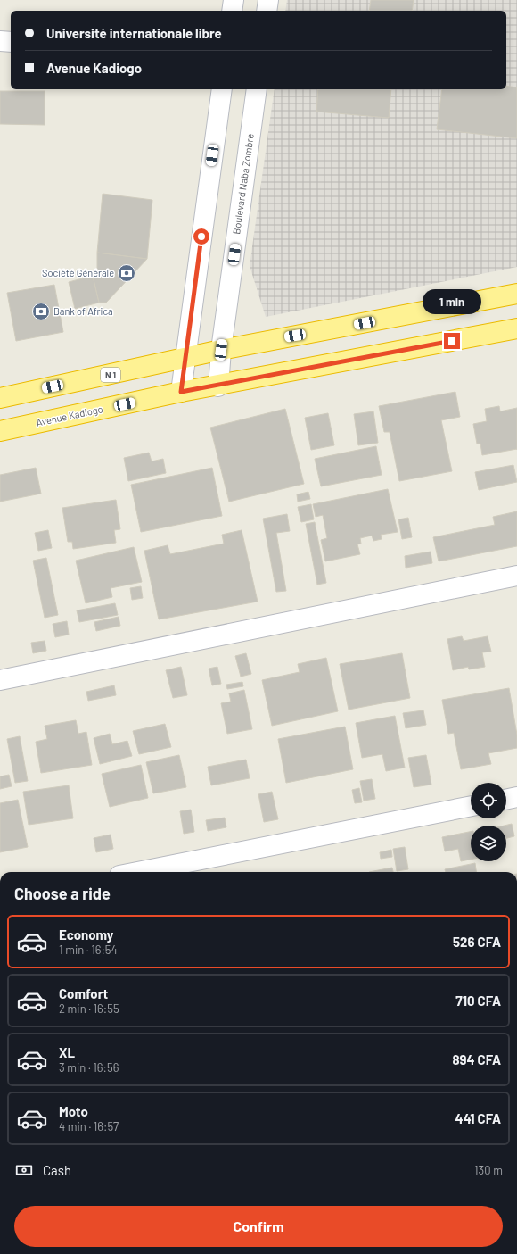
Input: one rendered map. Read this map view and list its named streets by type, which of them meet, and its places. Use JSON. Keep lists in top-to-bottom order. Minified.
{"streets":{"highway":["N 1","Avenue Kadiogo"],"street":["Boulevard Naba Zombre"]},"crossings":[["Boulevard Naba Zombre","N 1"],["Boulevard Naba Zombre","Avenue Kadiogo"]],"places":{"bank":["Société Générale","Bank of Africa"]},"page":{"banner":["Université internationale libre","Avenue Kadiogo"],"bubble":"1 min","heading":"Choose a ride","list":[{"name":"Economy","note":"1 min · 16:54","value":"526 CFA"},{"name":"Comfort","note":"2 min · 16:55","value":"710 CFA"},{"name":"XL","note":"3 min · 16:56","value":"894 CFA"},{"name":"Moto","note":"4 min · 16:57","value":"441 CFA"}],"pay":["Cash","130 m"],"buttons":"Confirm"}}
